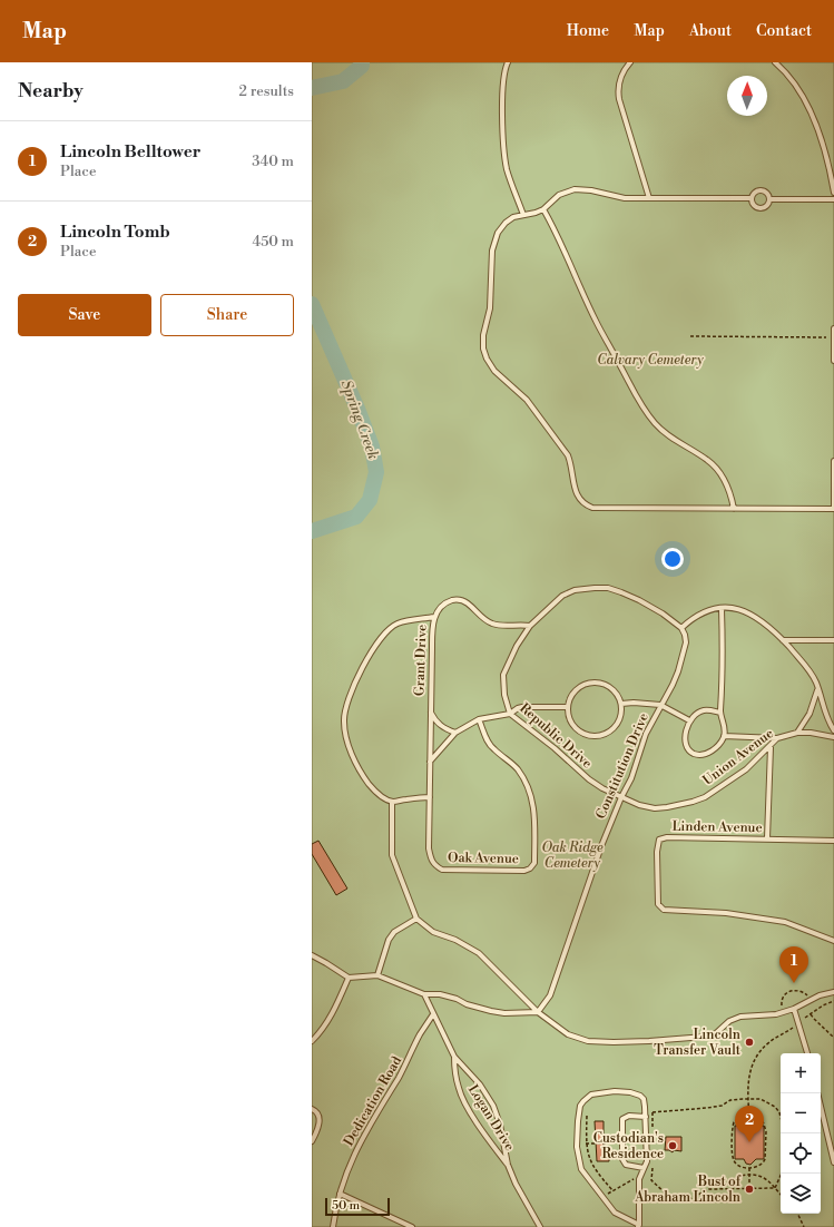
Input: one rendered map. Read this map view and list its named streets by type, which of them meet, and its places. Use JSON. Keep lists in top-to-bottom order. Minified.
{"streets":{"lane":["Grant Drive","Republic Drive","Union Avenue","Constitution Drive","Linden Avenue","Oak Avenue","Dedication Road","Logan Drive"]},"crossings":[["Grant Drive","Republic Drive"],["Grant Drive","Oak Avenue"],["Republic Drive","Union Avenue"],["Republic Drive","Constitution Drive"],["Union Avenue","Constitution Drive"],["Dedication Road","Logan Drive"]],"water":["Spring Creek"],"parks":["Calvary Cemetery","Oak Ridge Cemetery"],"places":["Lincoln Transfer Vault","Custodian's Residence","Bust of Abraham Lincoln"],"scale_bar":"50 m","north":"top","page":{"header":"Map","nav":["Home","Map","About","Contact"],"heading":["Nearby","2 results"],"list":[{"mark":"1","name":"Lincoln Belltower","note":"Place","value":"340 m"},{"mark":"2","name":"Lincoln Tomb","note":"Place","value":"450 m"}],"buttons":["Save","Share"],"pins":["1","2"],"map_buttons":["+","−"],"scale":"50 m"}}
